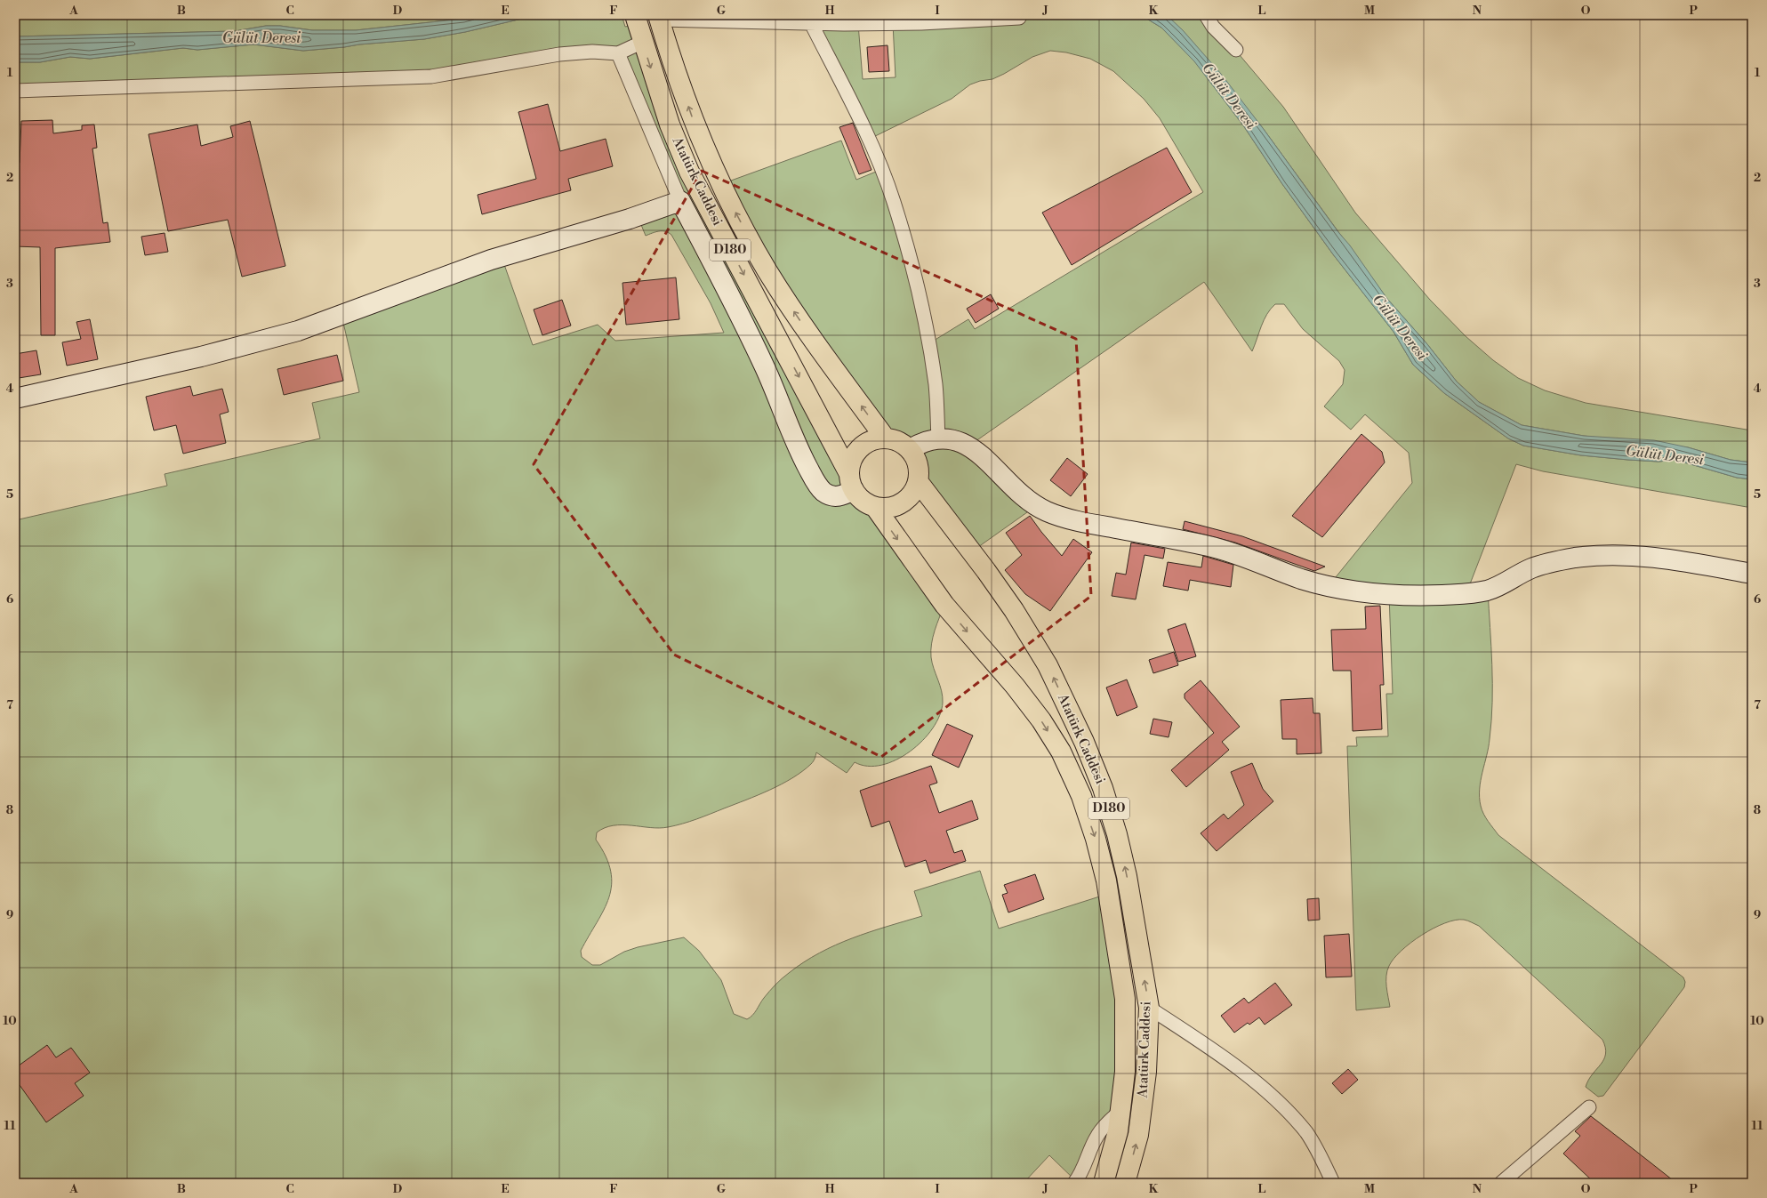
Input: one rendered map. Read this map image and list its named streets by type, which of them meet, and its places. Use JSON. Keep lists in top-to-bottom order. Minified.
{"streets":{"highway":["Atatürk Caddesi","D180"]},"water":["Gülüt Deresi"],"grid":{"columns":["A","B","C","D","E","F","G","H","I","J","K","L","M","N","O","P"],"rows":["1","2","3","4","5","6","7","8","9","10","11"]}}
